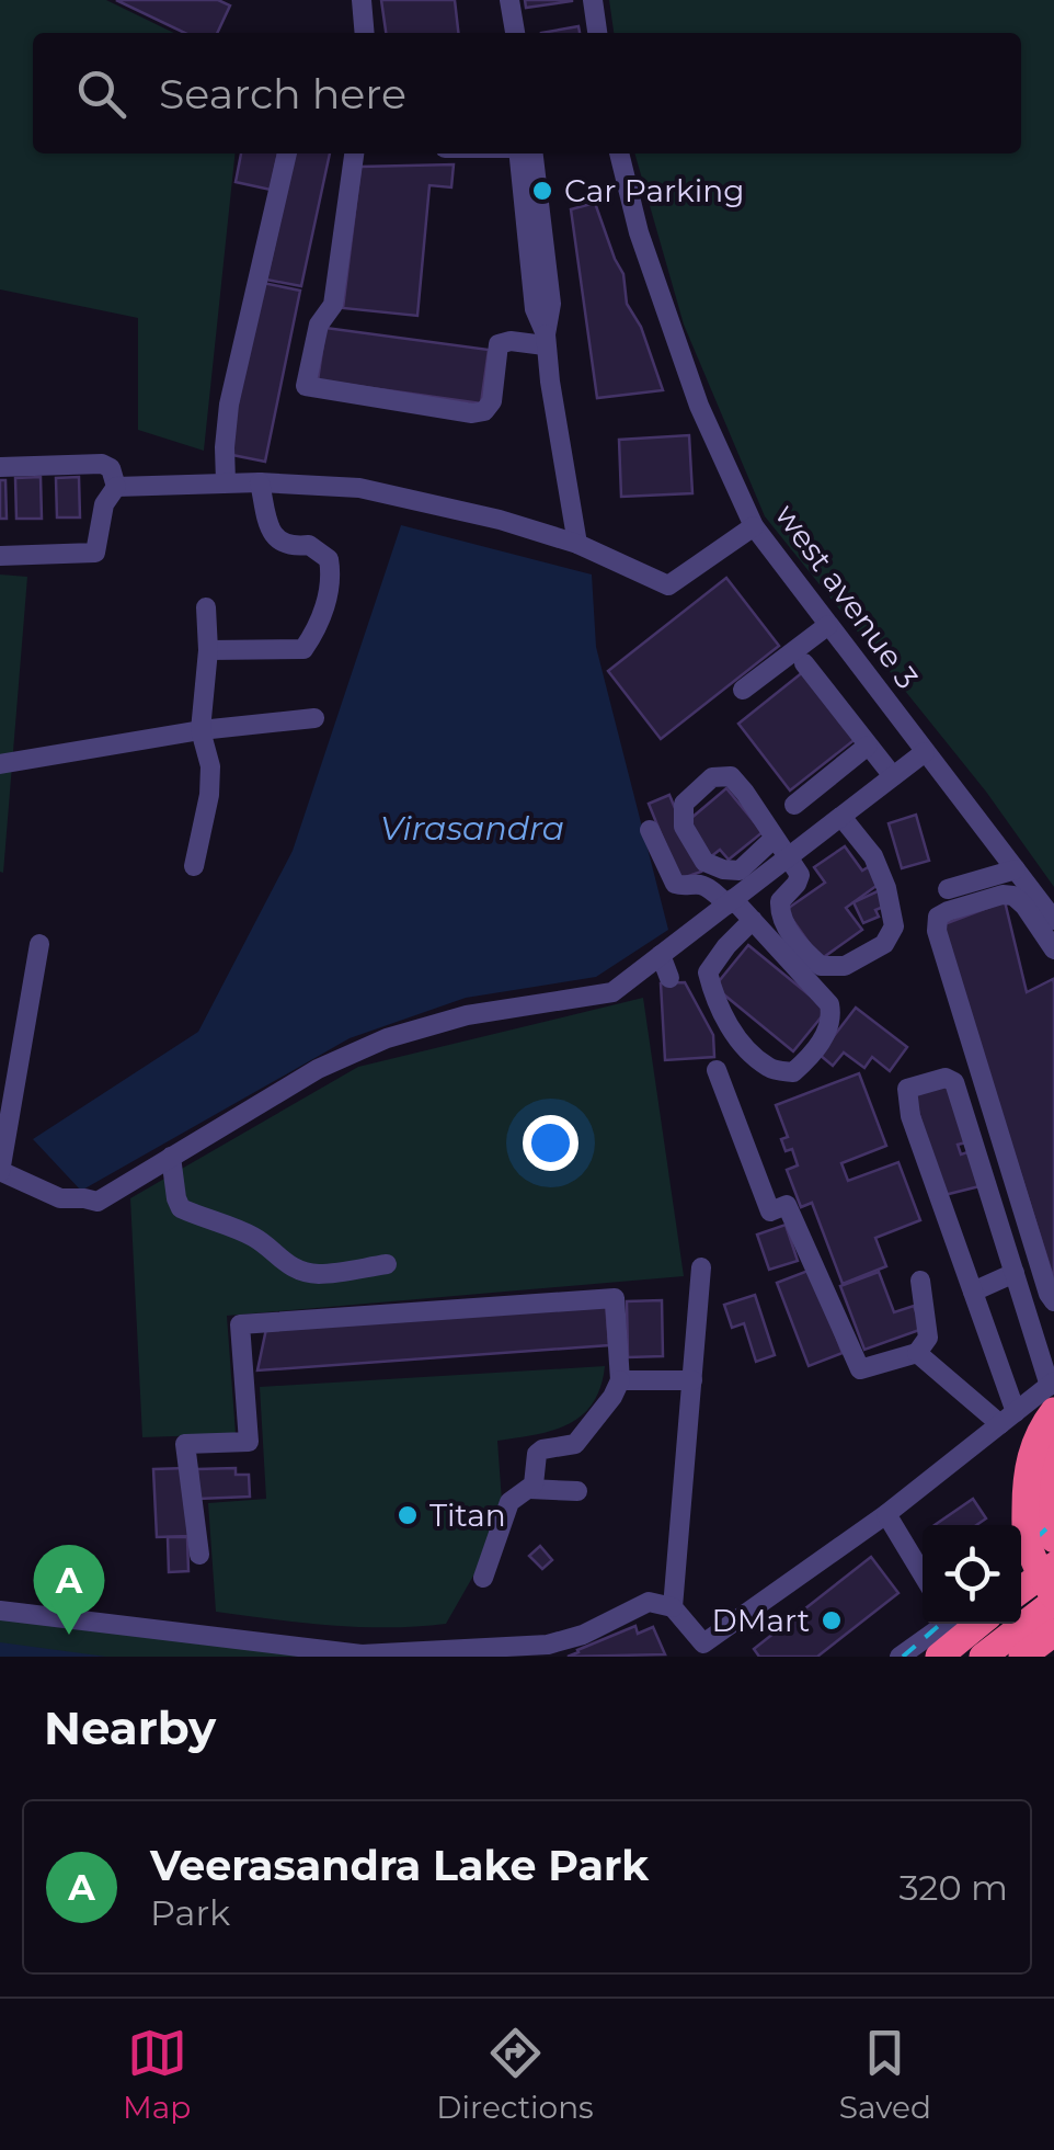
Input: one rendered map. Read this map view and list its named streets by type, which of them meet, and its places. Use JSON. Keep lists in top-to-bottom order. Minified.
{"streets":{"street":["west avenue 3"]},"water":["Virasandra"],"places":["Car Parking","Titan","DMart"],"page":{"search":"Search here","pins":"A","heading":"Nearby","list":[{"mark":"A","name":"Veerasandra Lake Park","note":"Park","value":"320 m"}],"nav":["Map","Directions","Saved"]}}
